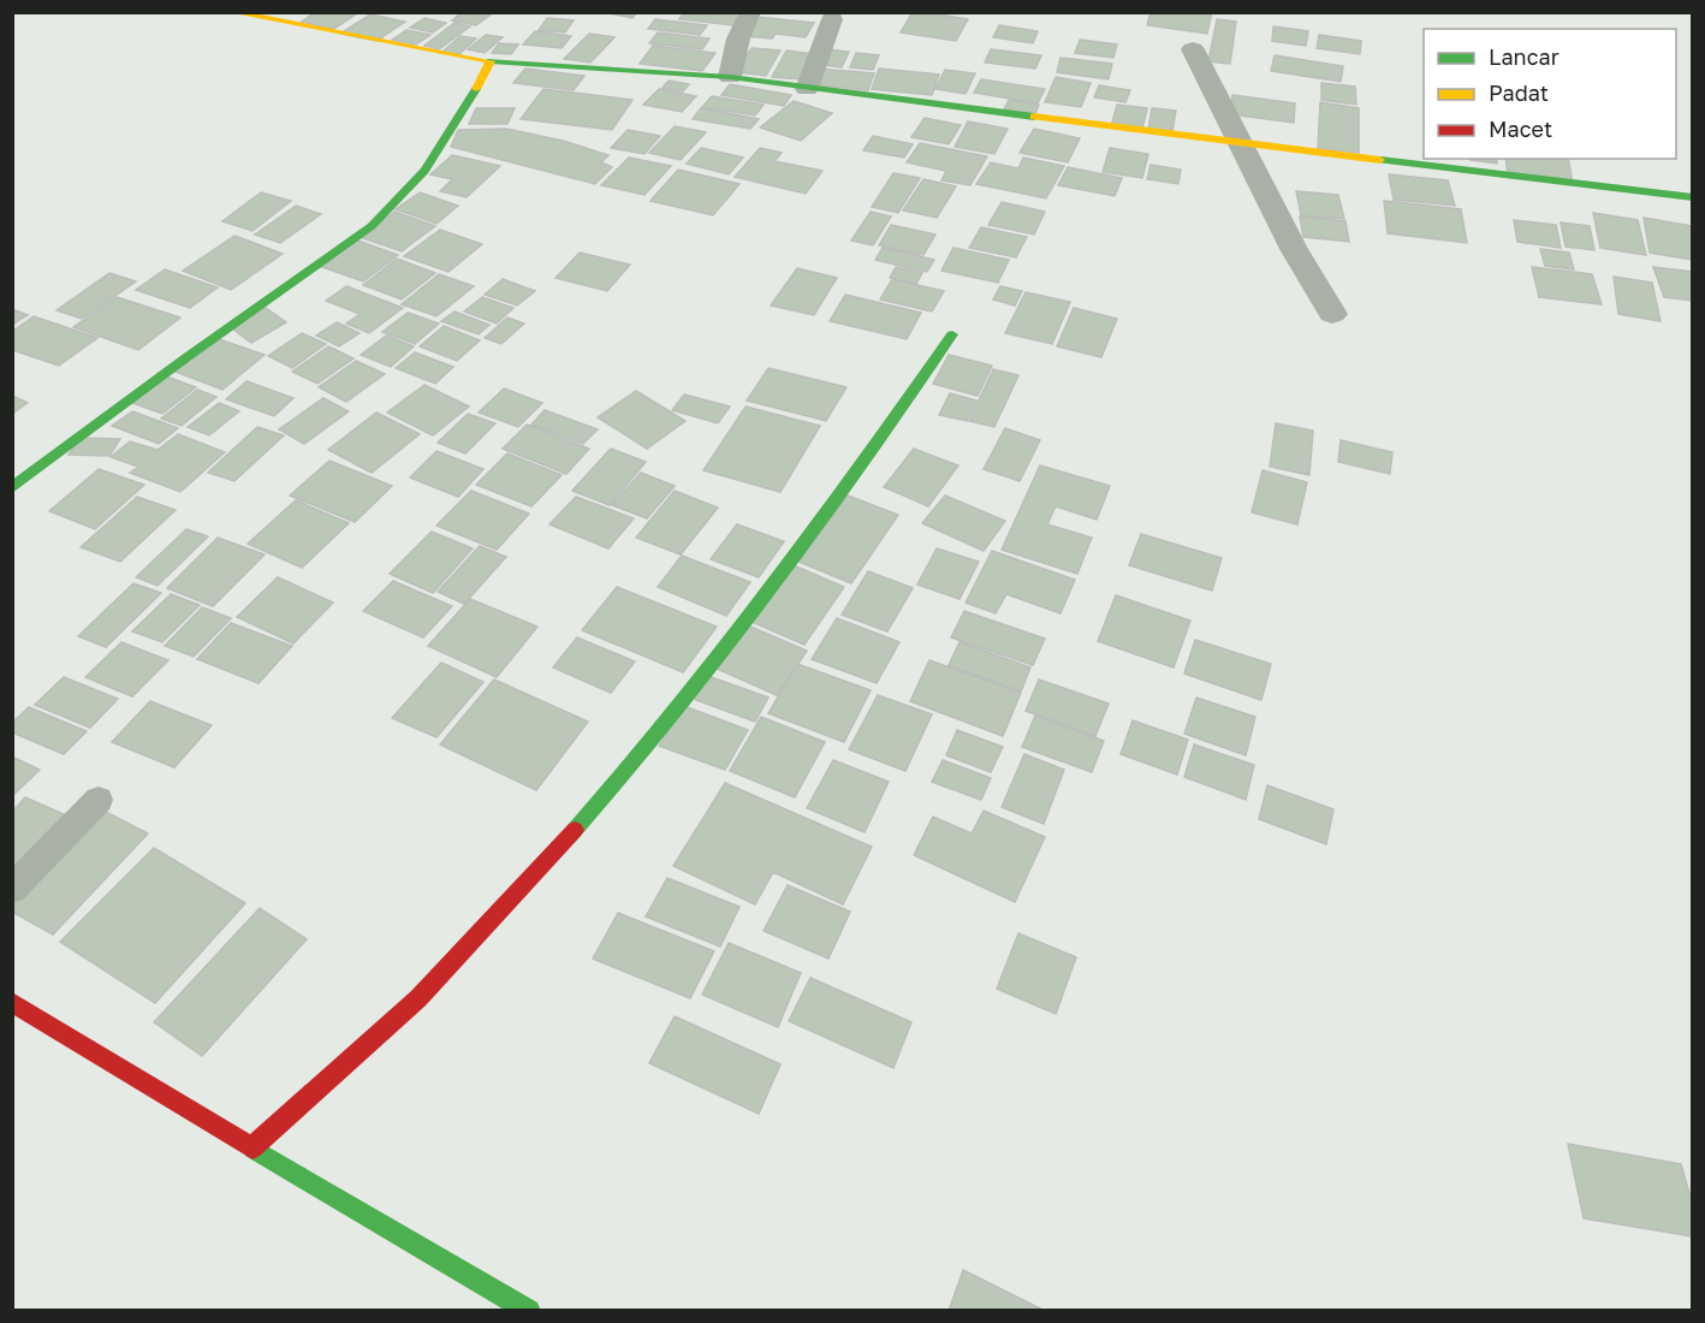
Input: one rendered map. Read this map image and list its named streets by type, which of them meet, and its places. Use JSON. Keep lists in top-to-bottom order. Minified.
{"legend":["Lancar","Padat","Macet"]}
